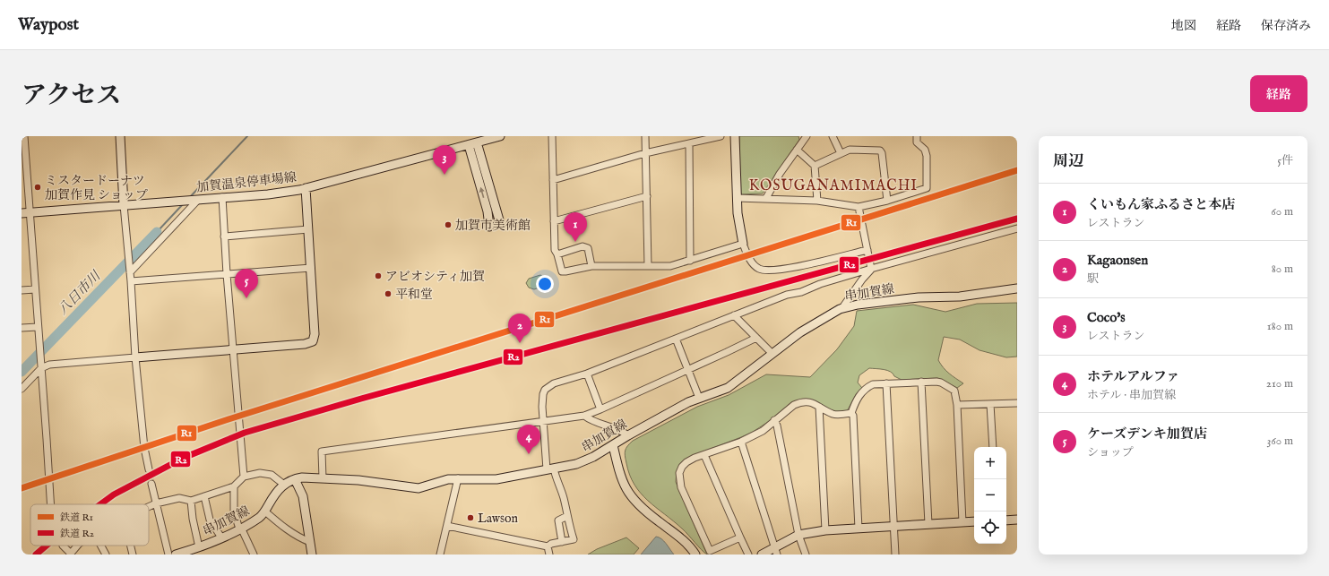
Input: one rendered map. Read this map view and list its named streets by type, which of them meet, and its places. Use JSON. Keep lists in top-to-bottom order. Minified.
{"streets":{"main road":["加賀温泉停車場線","串加賀線"]},"districts":["KOSUGANAMIMACHI"],"water":["八日市川"],"places":["ミスタードーナツ 加賀作見 ショップ","加賀市美術館","アビオシティ加賀","平和堂","Lawson"],"lines":["rail line R1","rail line R2"],"legend":["鉄道 R1","鉄道 R2"],"page":{"header":"Waypost","nav":["地図","経路","保存済み"],"title":"アクセス","buttons":"経路","heading":["周辺","5件"],"pins":["3","1","5","2","4"],"list":[{"mark":"1","name":"くいもん家ふるさと本店","note":"レストラン","value":"60 m"},{"mark":"2","name":"Kagaonsen","note":"駅","value":"80 m"},{"mark":"3","name":"Coco's","note":"レストラン","value":"180 m"},{"mark":"4","name":"ホテルアルファ","note":"ホテル · 串加賀線","value":"210 m"},{"mark":"5","name":"ケーズデンキ加賀店","note":"ショップ","value":"360 m"}],"map_buttons":["+","−"]}}
